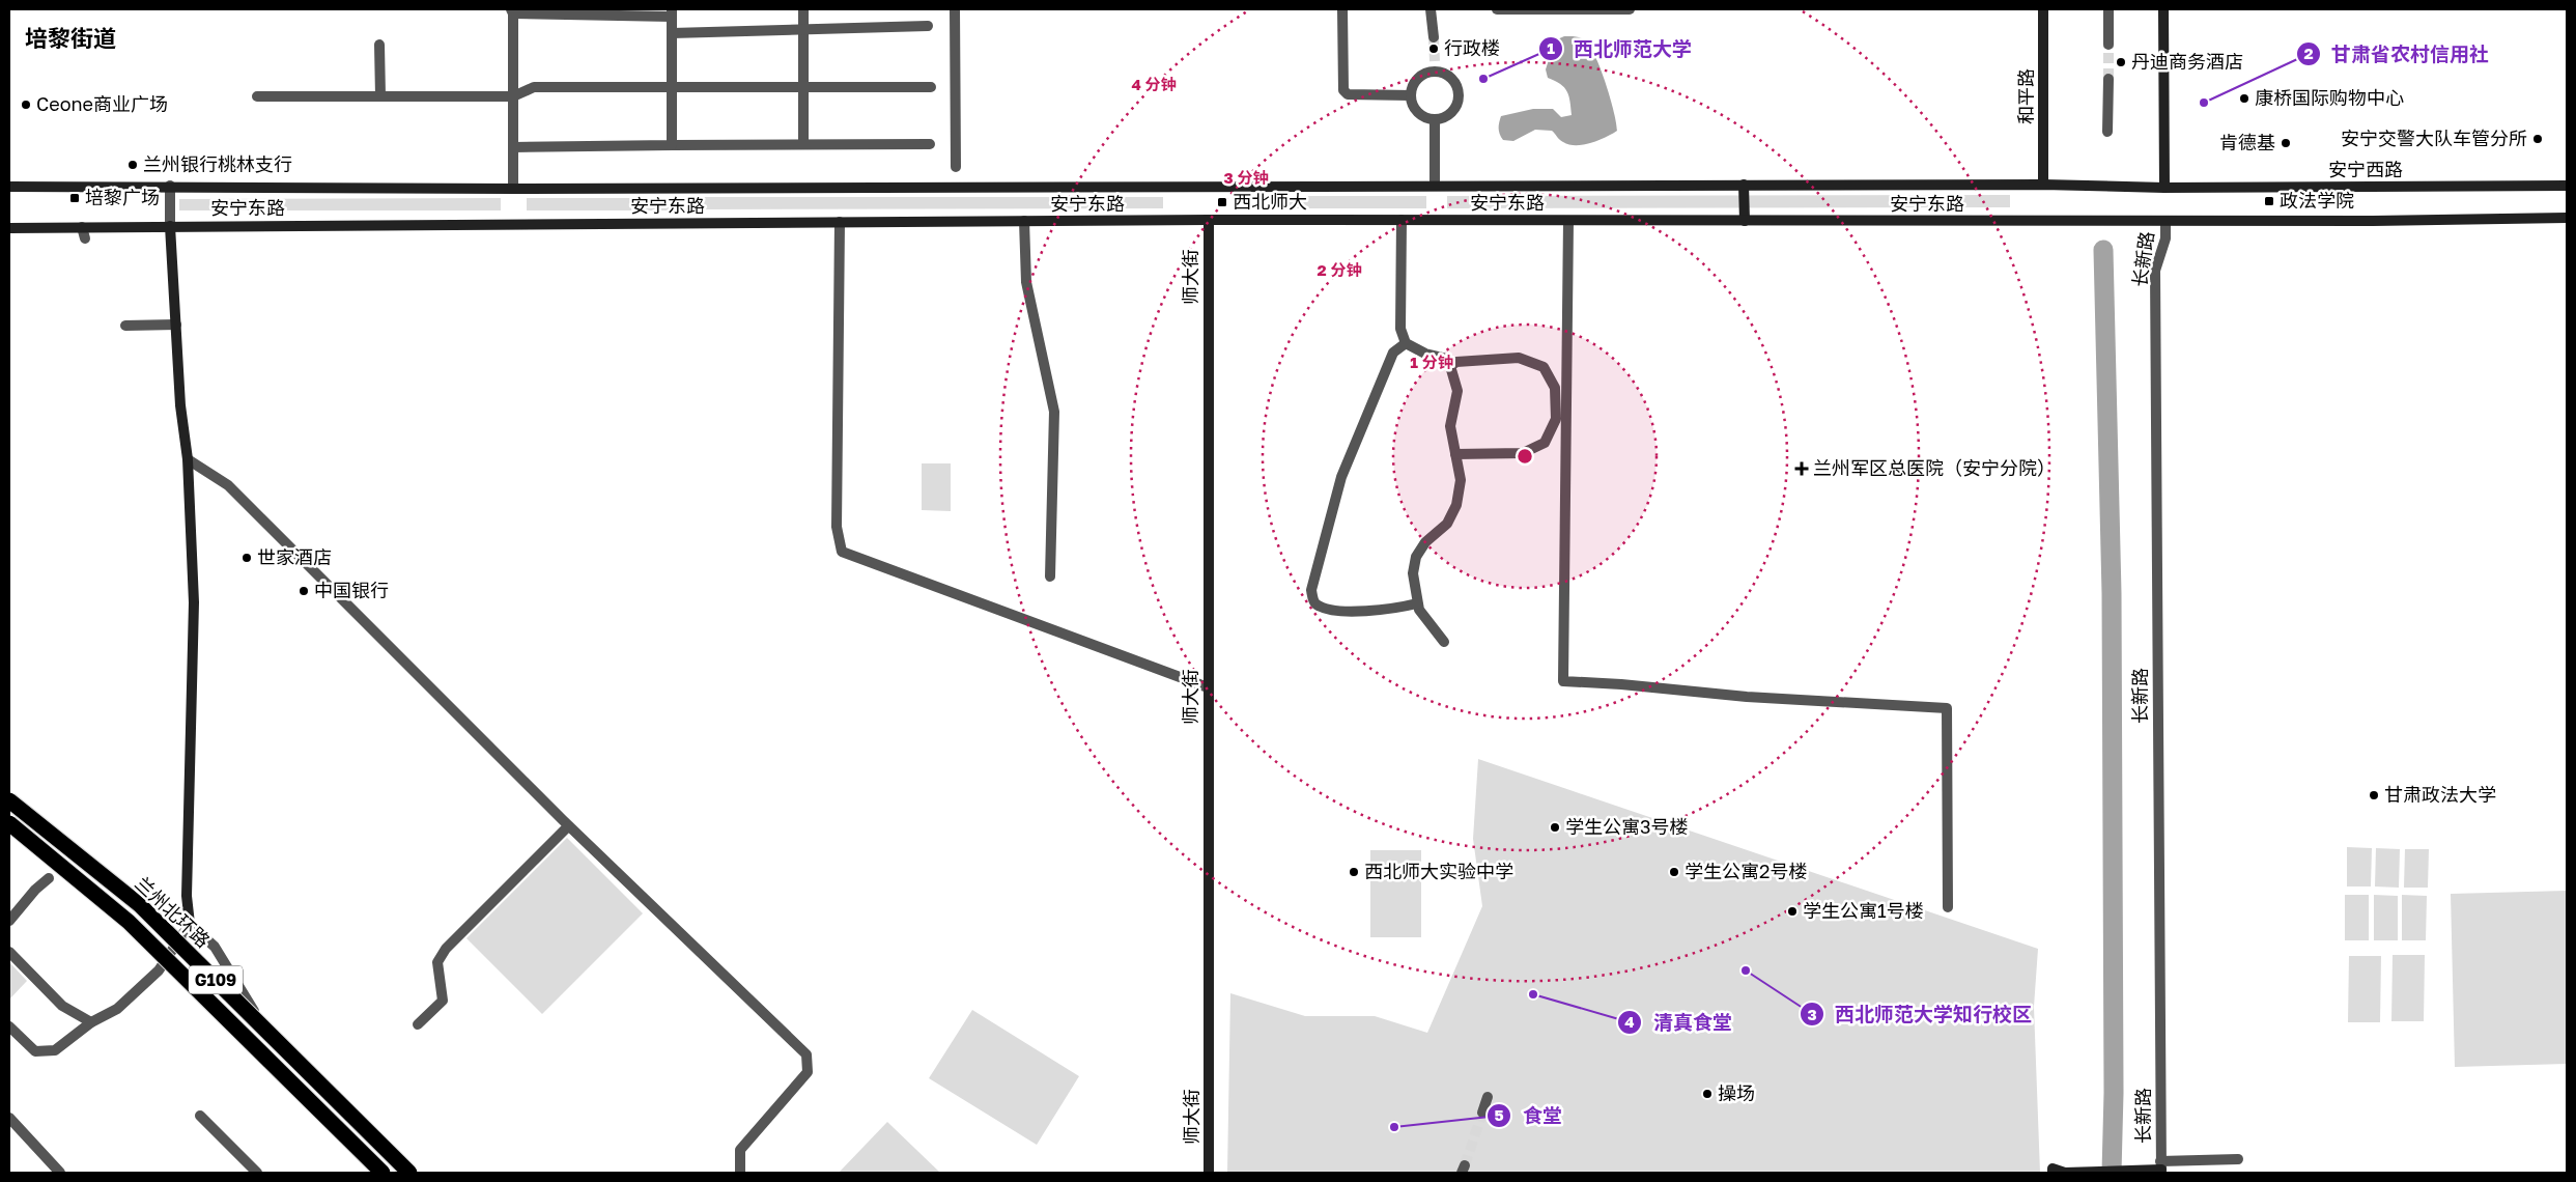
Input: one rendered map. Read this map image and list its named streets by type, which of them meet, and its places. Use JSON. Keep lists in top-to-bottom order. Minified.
{"streets":{"highway":["兰州北环路","G109"],"main road":["和平路","安宁西路","安宁东路","师大街"],"street":["长新路"]},"crossings":[["和平路","安宁东路"],["安宁西路","安宁东路"],["安宁东路","长新路"],["安宁东路","师大街"]],"districts":["培黎街道"],"places":{"other":["行政楼","丹迪商务酒店","西北师范大学","康桥国际购物中心","甘肃省农村信用社","Ceone商业广场","安宁交警大队车管分所","肯德基","兰州银行桃林支行","世家酒店","中国银行","甘肃政法大学","学生公寓3号楼","西北师大实验中学","学生公寓2号楼","学生公寓1号楼","西北师范大学知行校区","清真食堂","操场","食堂"],"transit":["培黎广场","政法学院","西北师大"],"health":["兰州军区总医院（安宁分院）"]},"rings":["4 分钟","3 分钟","2 分钟","1 分钟"]}
